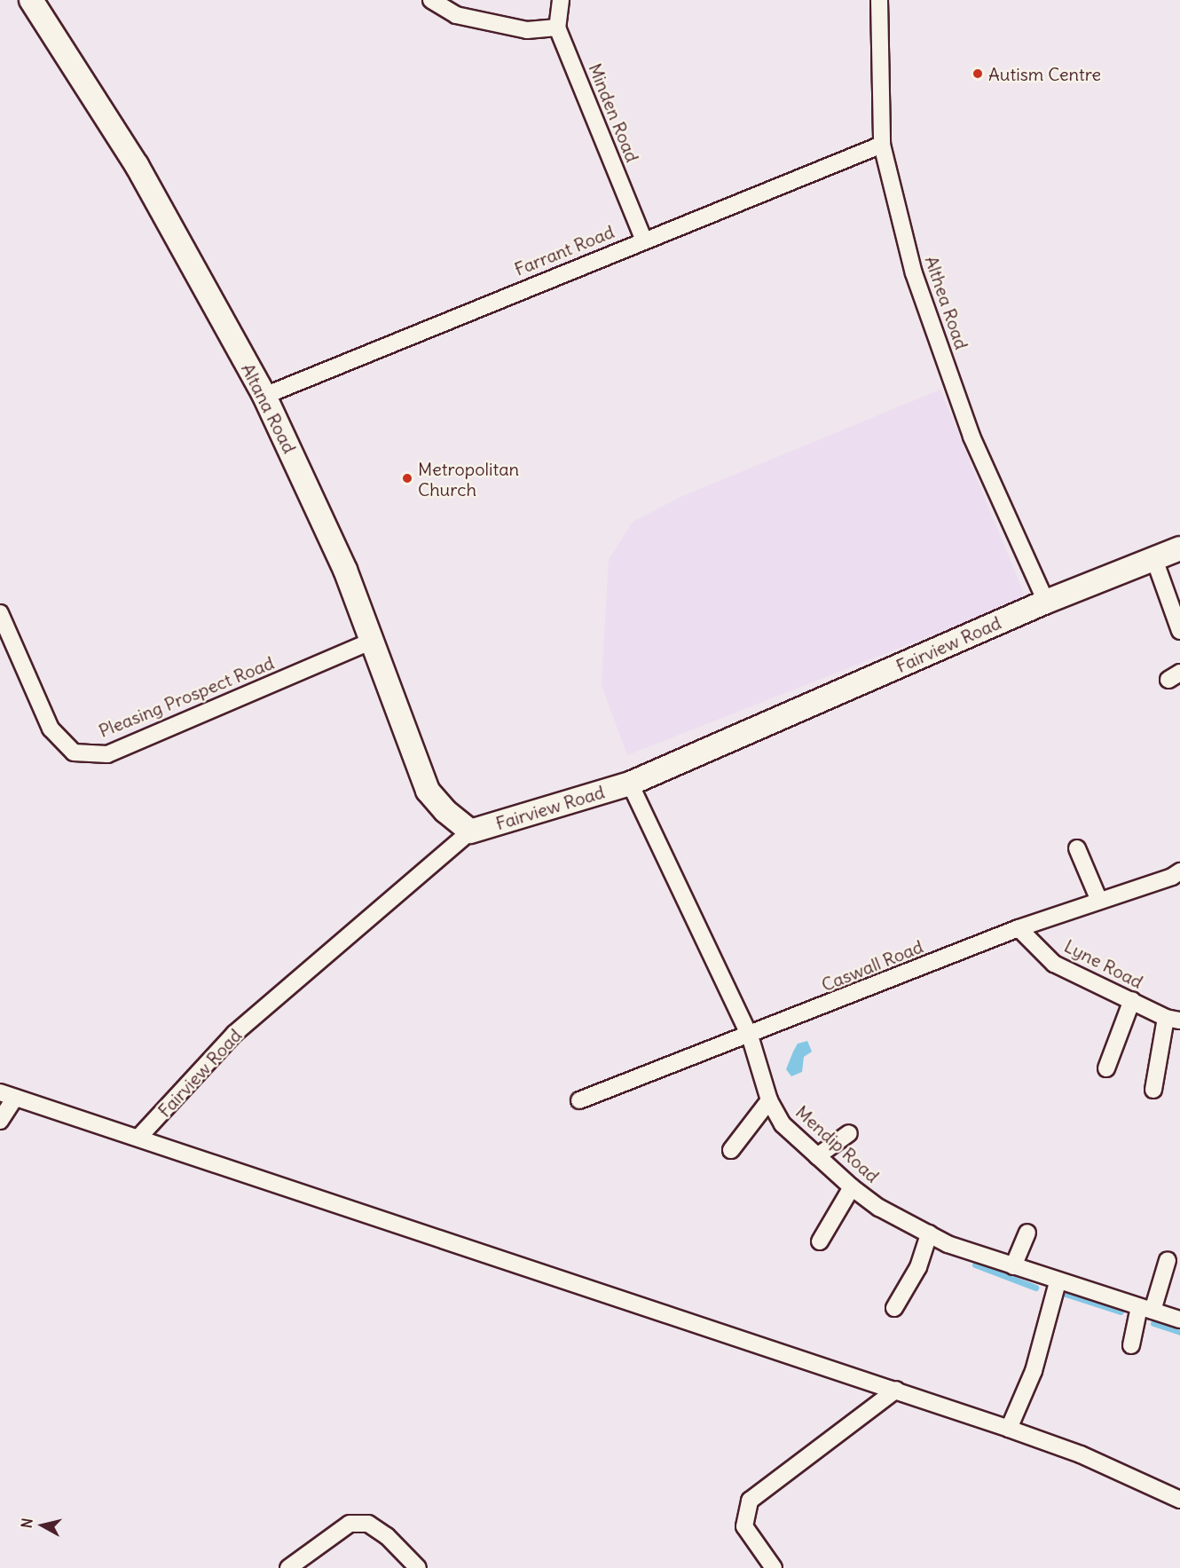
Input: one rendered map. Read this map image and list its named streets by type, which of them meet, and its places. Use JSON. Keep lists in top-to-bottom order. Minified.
{"streets":{"main road":["Altana Road","Fairview Road"],"street":["Minden Road","Farrant Road","Althea Road","Pleasing Prospect Road","Lyne Road","Caswall Road","Mendip Road"]},"crossings":[["Minden Road","Farrant Road"],["Farrant Road","Althea Road"],["Farrant Road","Altana Road"],["Althea Road","Fairview Road"],["Altana Road","Fairview Road"],["Altana Road","Pleasing Prospect Road"],["Fairview Road","Mendip Road"],["Lyne Road","Caswall Road"],["Caswall Road","Mendip Road"]],"places":["Autism Centre","Metropolitan Church"],"north":"left"}
